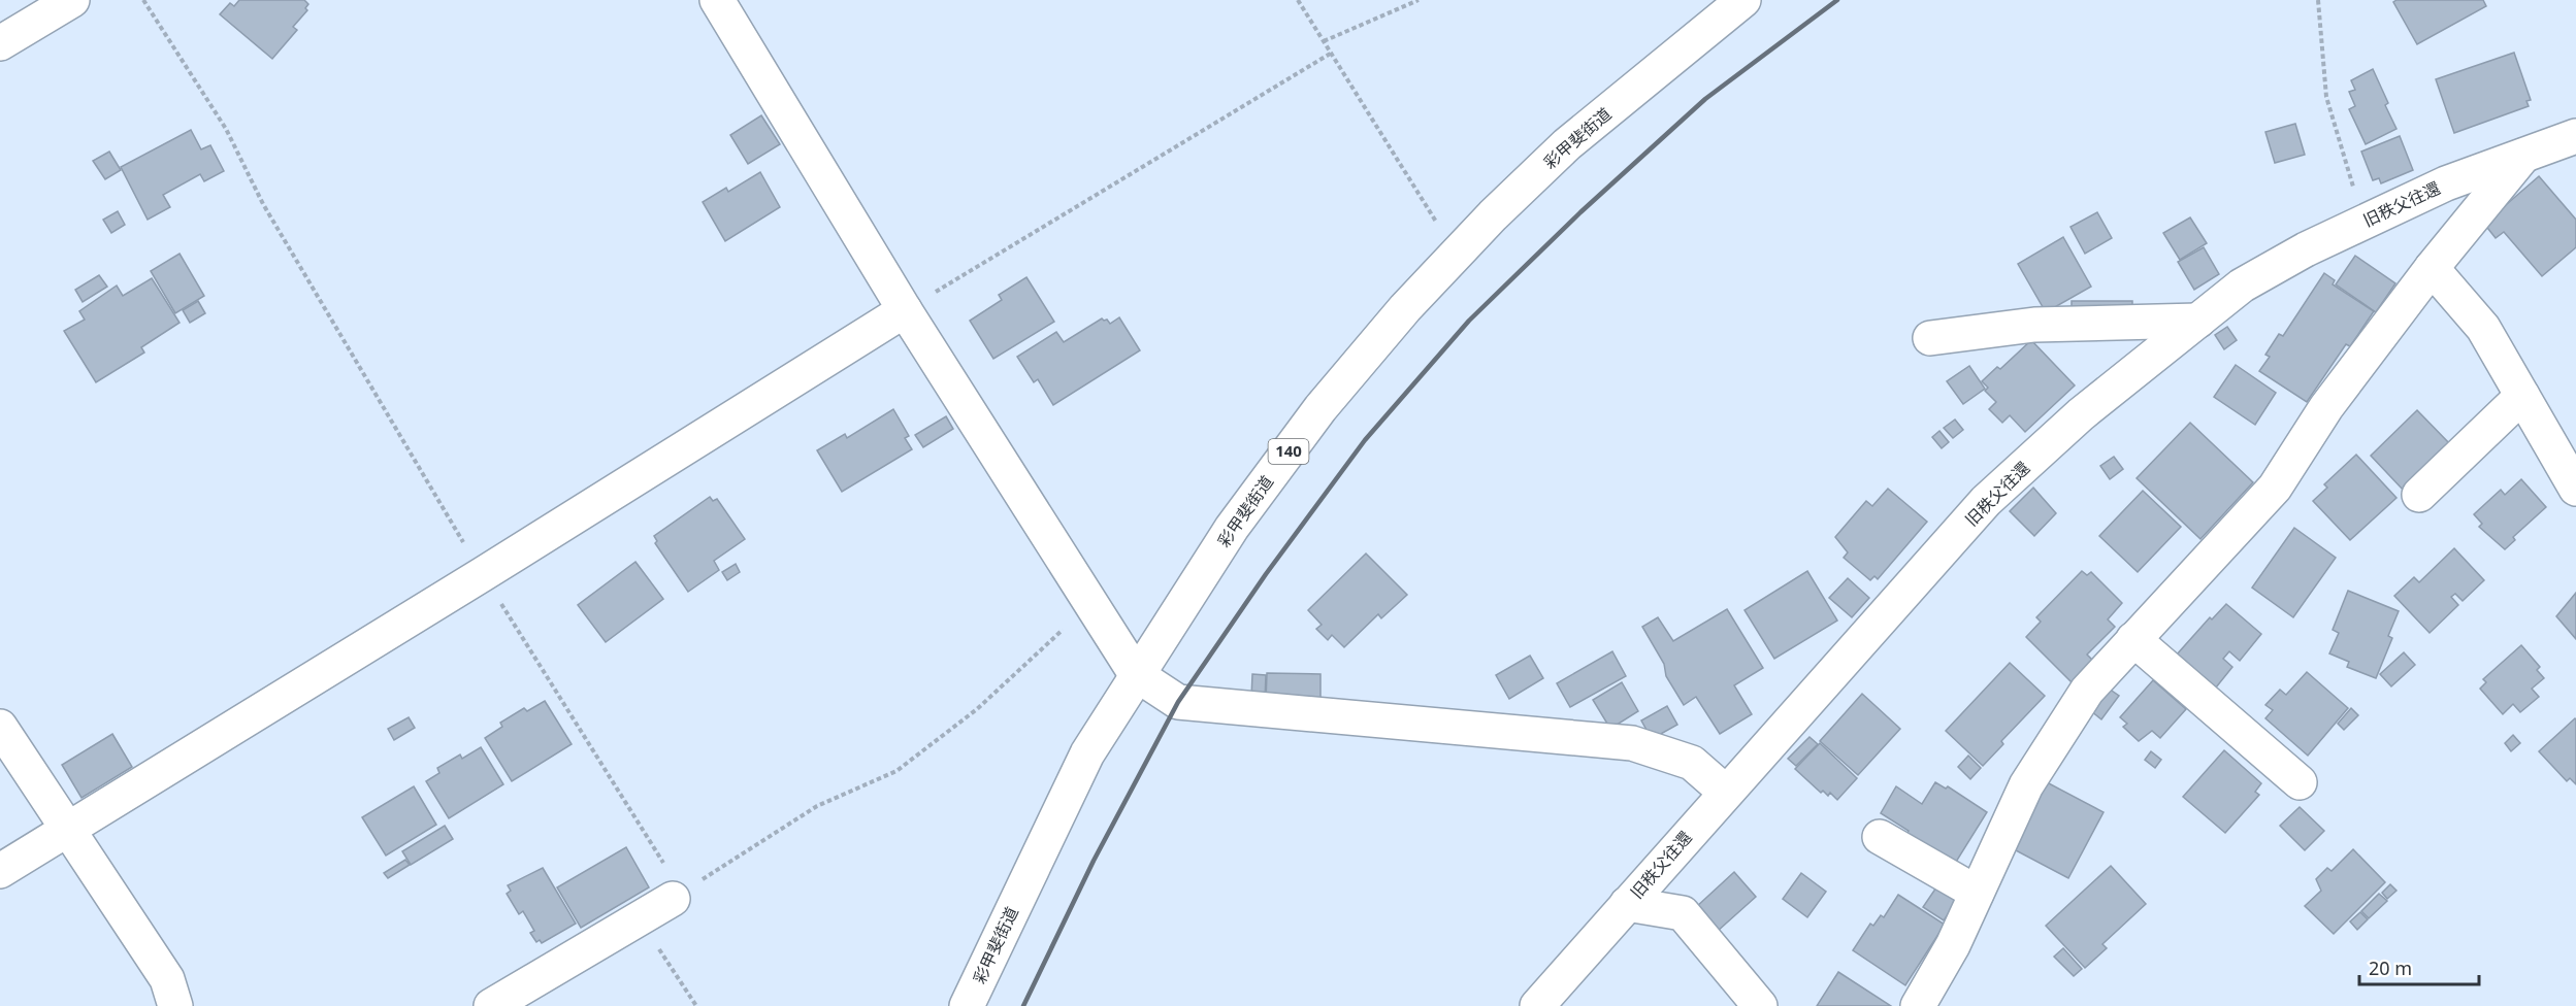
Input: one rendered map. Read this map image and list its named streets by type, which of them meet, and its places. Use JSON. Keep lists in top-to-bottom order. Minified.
{"streets":{"main road":["彩甲斐街道","旧秩父往還","140"]},"scale_bar":"20 m"}
